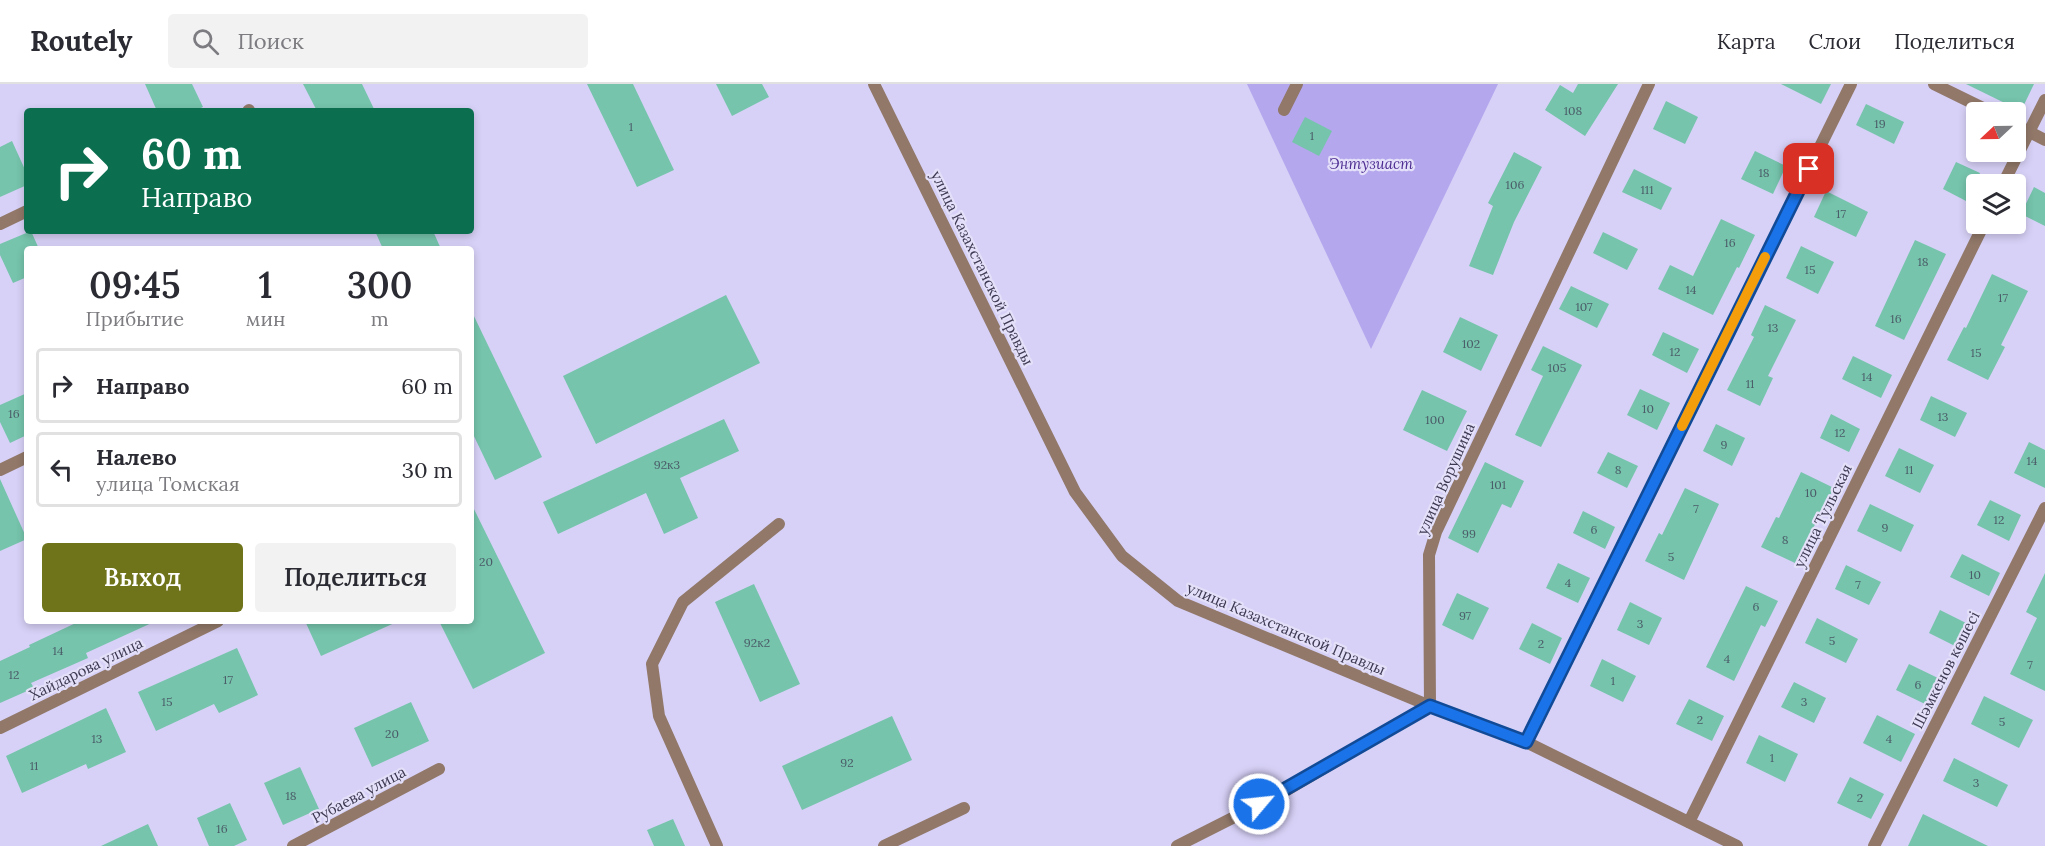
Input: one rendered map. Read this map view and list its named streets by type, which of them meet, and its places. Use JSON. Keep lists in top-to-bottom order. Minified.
{"streets":{"street":["улица Казахстанской Правды","улица Ворушина","улица Тульская","Хайдарова улица","Шәмкенов көшесі","Рубаева улица"]},"crossings":[["улица Казахстанской Правды","улица Ворушина"],["улица Казахстанской Правды","улица Тульская"]],"parks":["Энтузиаст"],"house_numbers":["108","19","1","1","18","106","111","17","16","18","15","14","17","107","16","13","102","12","15","105","14","11","10","16","13","100","12","9","14","92к3","8","11","101","10","7","12","9","6","99","8","5","20","10","4","7","6","97","3","5","92к2","2","14","4","7","12","17","1","6","15","3","2","5","20","13","4","1","92","11","3","18","2","16"],"north":"left","page":{"header":"Routely","search":"Поиск","nav":["Карта","Слои","Поделиться"],"turn":["60 m","Направо"],"eta":["09:45","Прибытие","1","мин","300","m"],"list":[{"name":"Направо","value":"60 m"},{"name":"Налево","note":"улица Томская","value":"30 m"}],"buttons":["Выход","Поделиться"]}}
